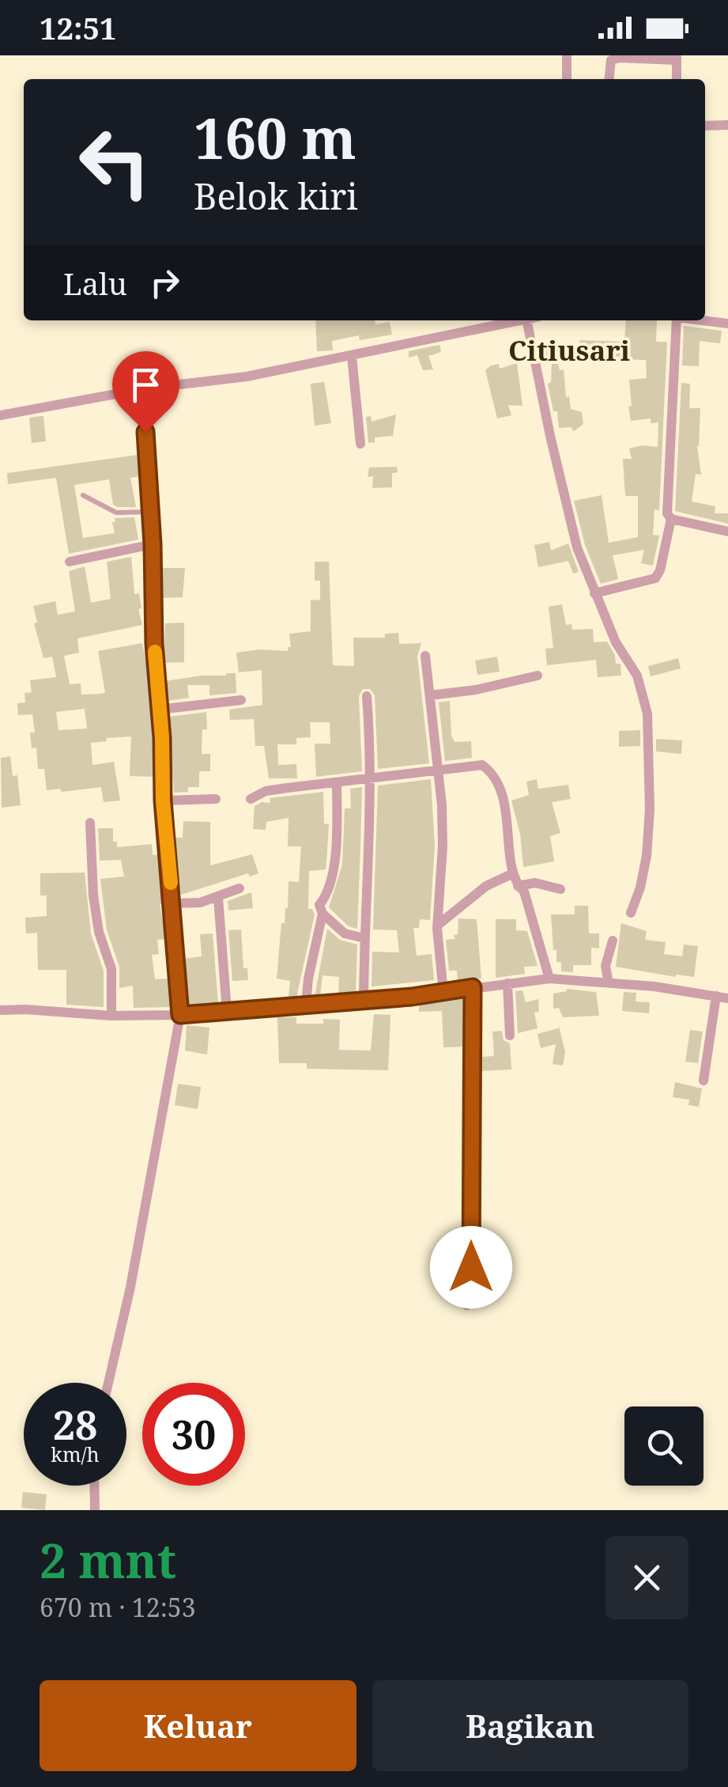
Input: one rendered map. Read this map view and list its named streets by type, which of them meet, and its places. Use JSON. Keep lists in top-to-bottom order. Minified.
{"districts":["Citiusari"],"page":{"status":"12:51","turn":["160 m","Belok kiri"],"then":"Lalu","speed":"28 km/h","limit":"30","heading":["2 mnt","670 m · 12:53"],"buttons":["Keluar","Bagikan"]}}
